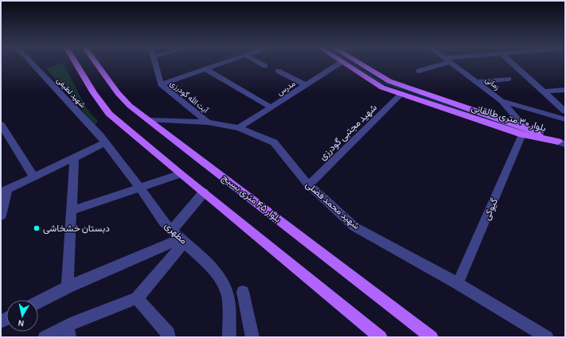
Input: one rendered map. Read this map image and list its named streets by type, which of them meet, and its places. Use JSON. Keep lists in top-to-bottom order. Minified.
{"streets":{"main road":["بلوار ۳۰ متری طالقانی","بلوار ۴۵ متری بسیج"],"street":["زمانی","مدرس","شهید لطیفی","آیت الله گودرزی","شهید مجتبی گودرزی","شهید محمد فضلی","گیوکی","مطهری"]},"crossings":[["زمانی","بلوار ۳۰ متری طالقانی"],["زمانی","گیوکی"],["مدرس","شهید محمد فضلی"],["شهید لطیفی","مطهری"],["آیت الله گودرزی","شهید محمد فضلی"],["بلوار ۳۰ متری طالقانی","شهید مجتبی گودرزی"],["بلوار ۳۰ متری طالقانی","گیوکی"],["شهید مجتبی گودرزی","شهید محمد فضلی"],["بلوار ۴۵ متری بسیج","شهید محمد فضلی"],["شهید محمد فضلی","گیوکی"]],"places":["دبستان خشخاشی"],"north":"bottom"}
